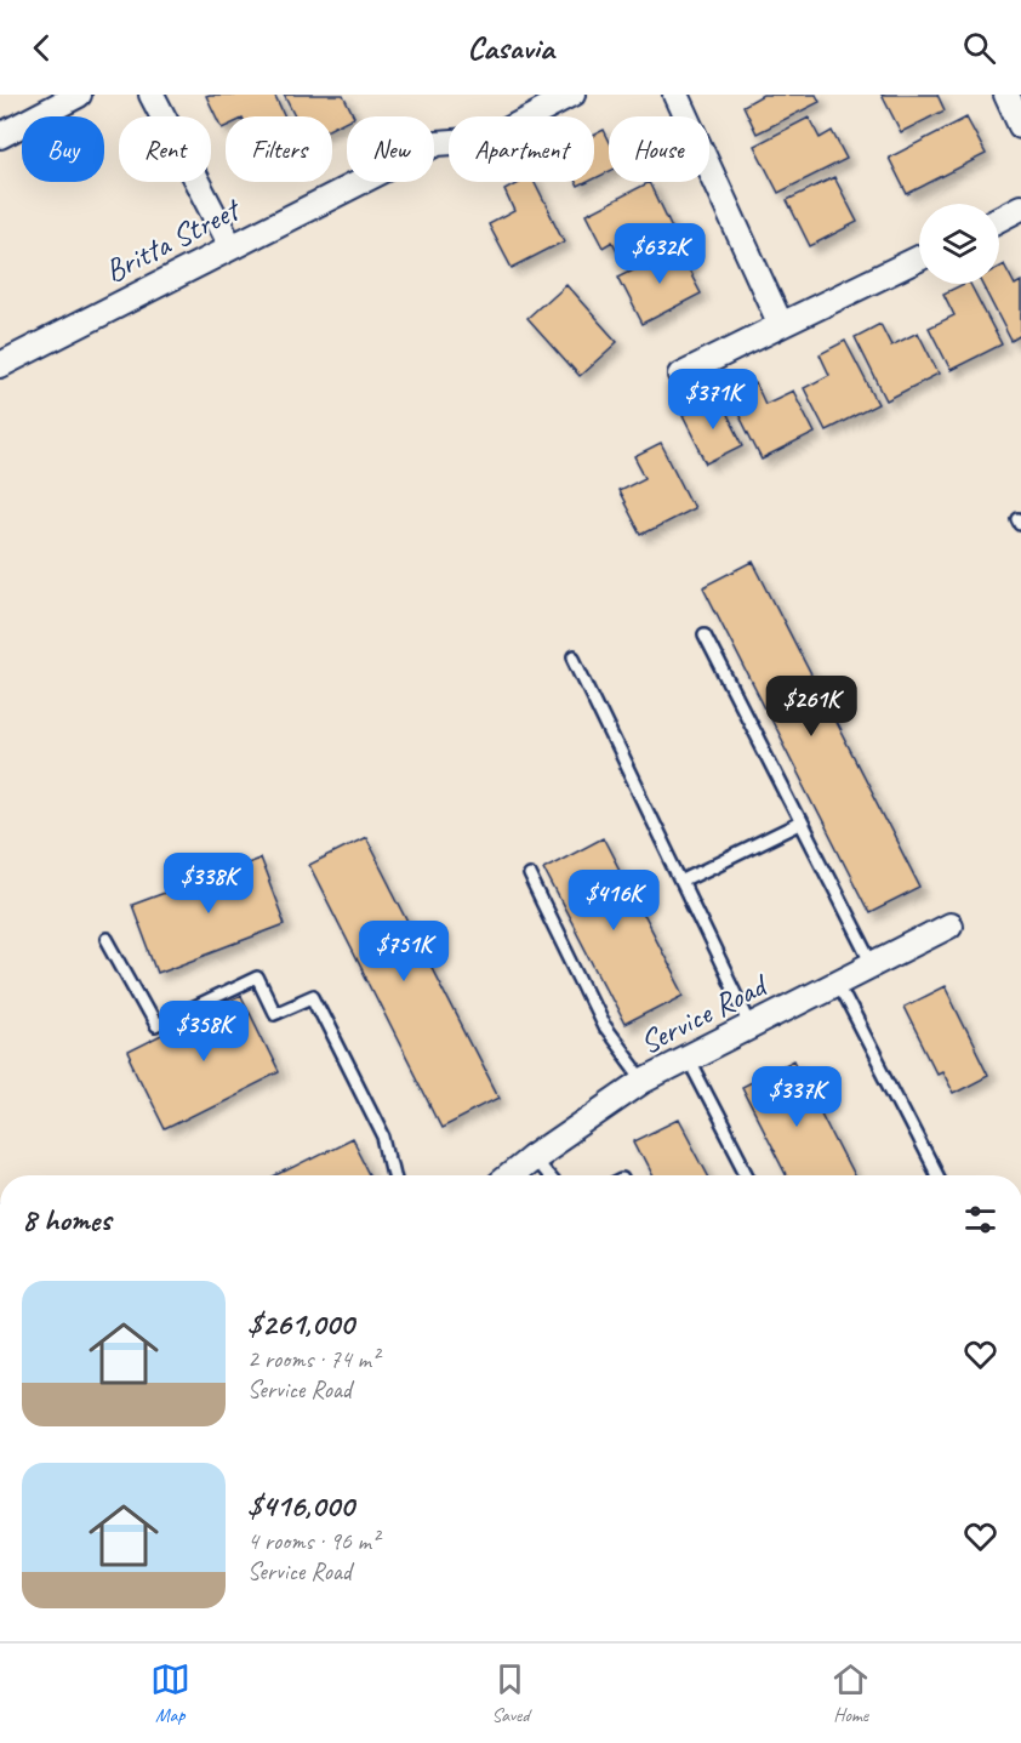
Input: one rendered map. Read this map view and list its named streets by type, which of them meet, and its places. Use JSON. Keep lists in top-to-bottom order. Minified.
{"streets":{"street":["Britta Street","Service Road"]},"page":{"header":"Casavia","chip":["Buy","Rent","Filters","New","Apartment","House"],"price":["$632K","$371K","$261K","$338K","$416K","$751K","$358K","$337K"],"heading":"8 homes","list":[{"name":"$261,000","note":"2 rooms · 74 m² · Service Road"},{"name":"$416,000","note":"4 rooms · 96 m² · Service Road"}],"tabs":["Map","Saved","Home"]}}
